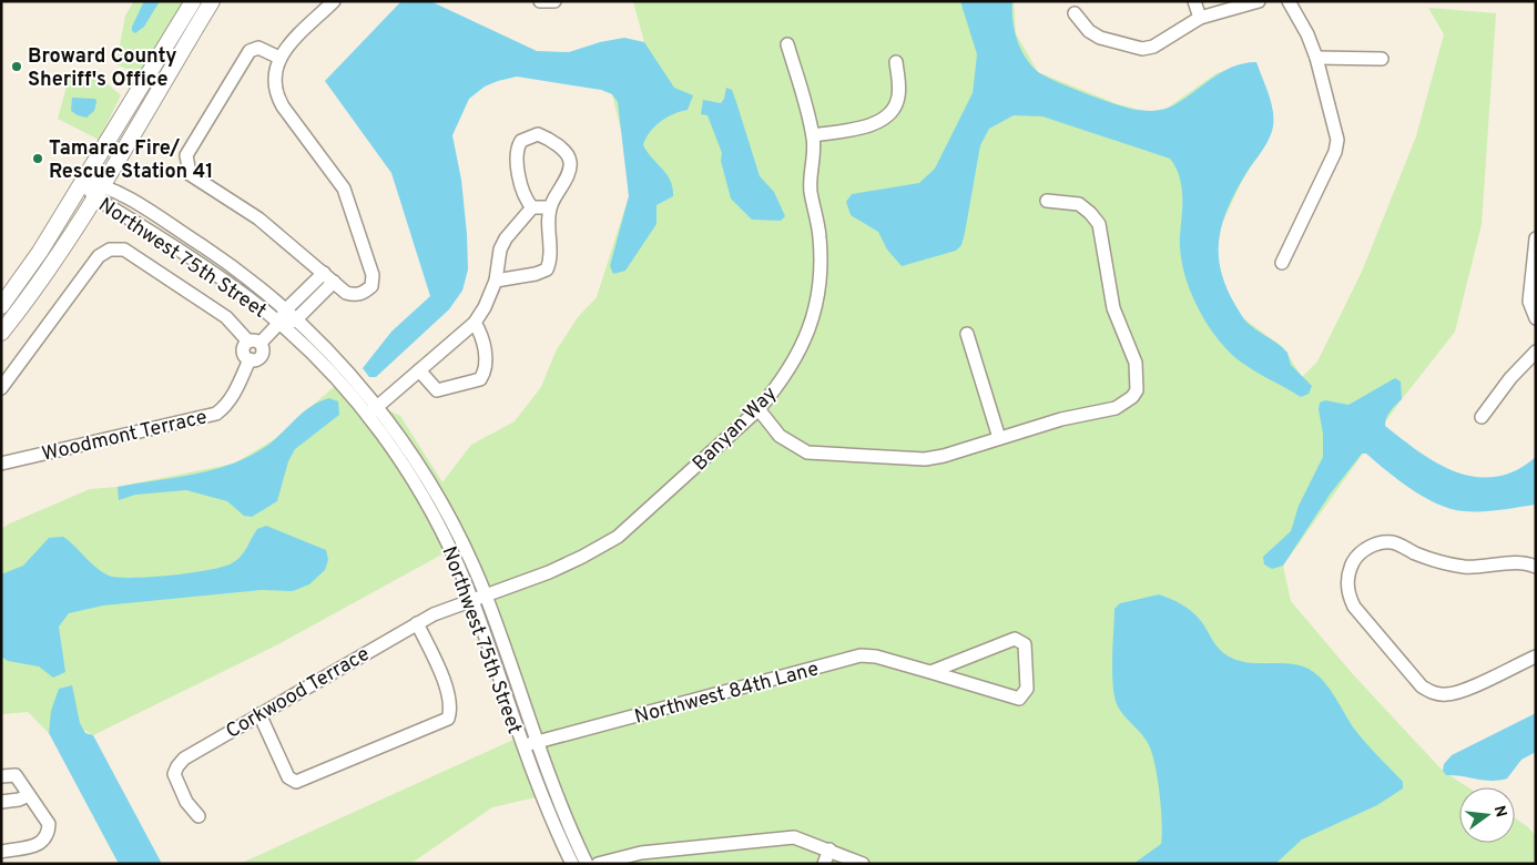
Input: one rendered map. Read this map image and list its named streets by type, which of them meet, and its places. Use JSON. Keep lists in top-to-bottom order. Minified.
{"streets":{"street":["Northwest 75th Street","Banyan Way","Woodmont Terrace","Corkwood Terrace","Northwest 84th Lane"]},"crossings":[["Northwest 75th Street","Banyan Way"],["Northwest 75th Street","Corkwood Terrace"],["Northwest 75th Street","Northwest 84th Lane"],["Banyan Way","Corkwood Terrace"]],"places":["Broward County Sheriff's Office","Tamarac Fire/ Rescue Station 41"],"north":"right"}
